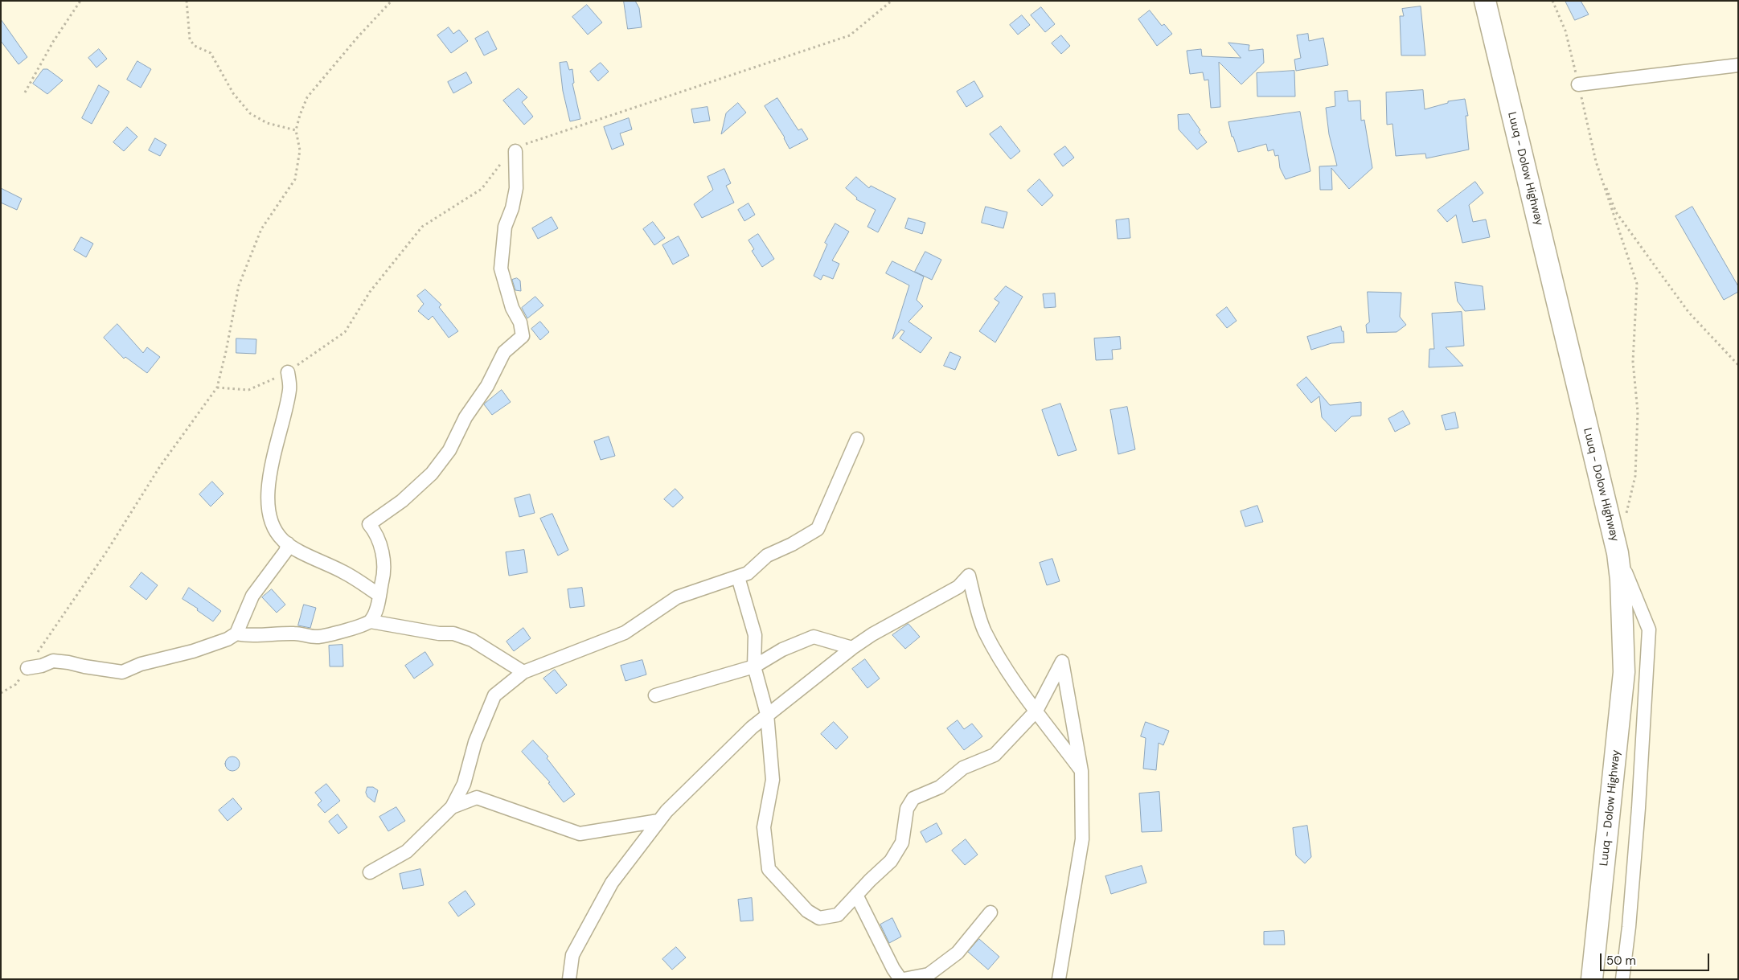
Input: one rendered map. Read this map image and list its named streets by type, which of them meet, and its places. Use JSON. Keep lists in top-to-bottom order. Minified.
{"streets":{"main road":["Luuq - Dolow Highway"]},"scale_bar":"50 m"}
